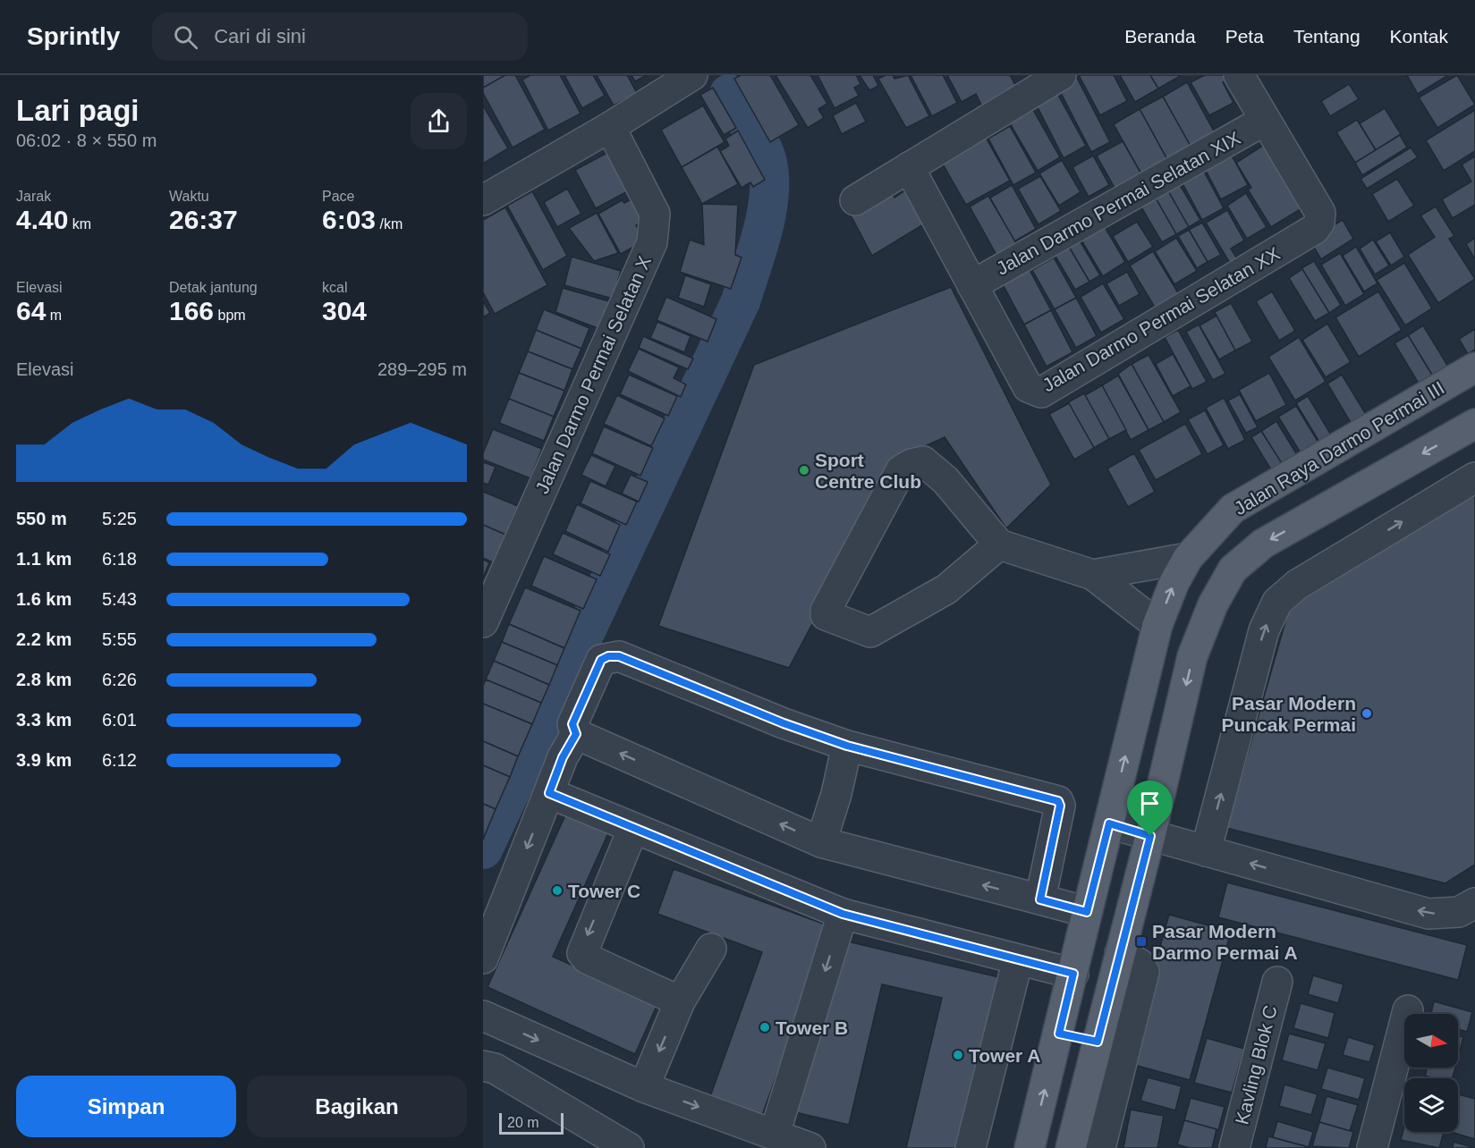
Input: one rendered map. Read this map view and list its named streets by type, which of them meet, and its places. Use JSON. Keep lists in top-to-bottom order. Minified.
{"streets":{"main road":["Jalan Raya Darmo Permai III"],"street":["Jalan Darmo Permai Selatan XIX","Jalan Darmo Permai Selatan XX","Jalan Darmo Permai Selatan X","Kavling Blok C"]},"crossings":[["Jalan Darmo Permai Selatan XIX","Jalan Darmo Permai Selatan XX"]],"one_way":["Jalan Raya Darmo Permai III"],"places":{"other":["Sport Centre Club","Pasar Modern Puncak Permai","Tower C","Tower B","Tower A"],"transit":["Pasar Modern Darmo Permai A"]},"scale_bar":"20 m","north":"right","page":{"header":"Sprintly","search":"Cari di sini","nav":["Beranda","Peta","Tentang","Kontak"],"heading":["Lari pagi","06:02 · 8 × 550 m"],"stats":[["Jarak","4.40 km"],["Waktu","26:37"],["Pace","6:03 /km"],["Elevasi","64 m"],["Detak jantung","166 bpm"],["kcal","304"]],"chart":["Elevasi","289–295 m"],"list":[{"name":"550 m","note":"5:25"},{"name":"1.1 km","note":"6:18"},{"name":"1.6 km","note":"5:43"},{"name":"2.2 km","note":"5:55"},{"name":"2.8 km","note":"6:26"},{"name":"3.3 km","note":"6:01"},{"name":"3.9 km","note":"6:12"}],"buttons":["Simpan","Bagikan"],"scale":"20 m"}}
